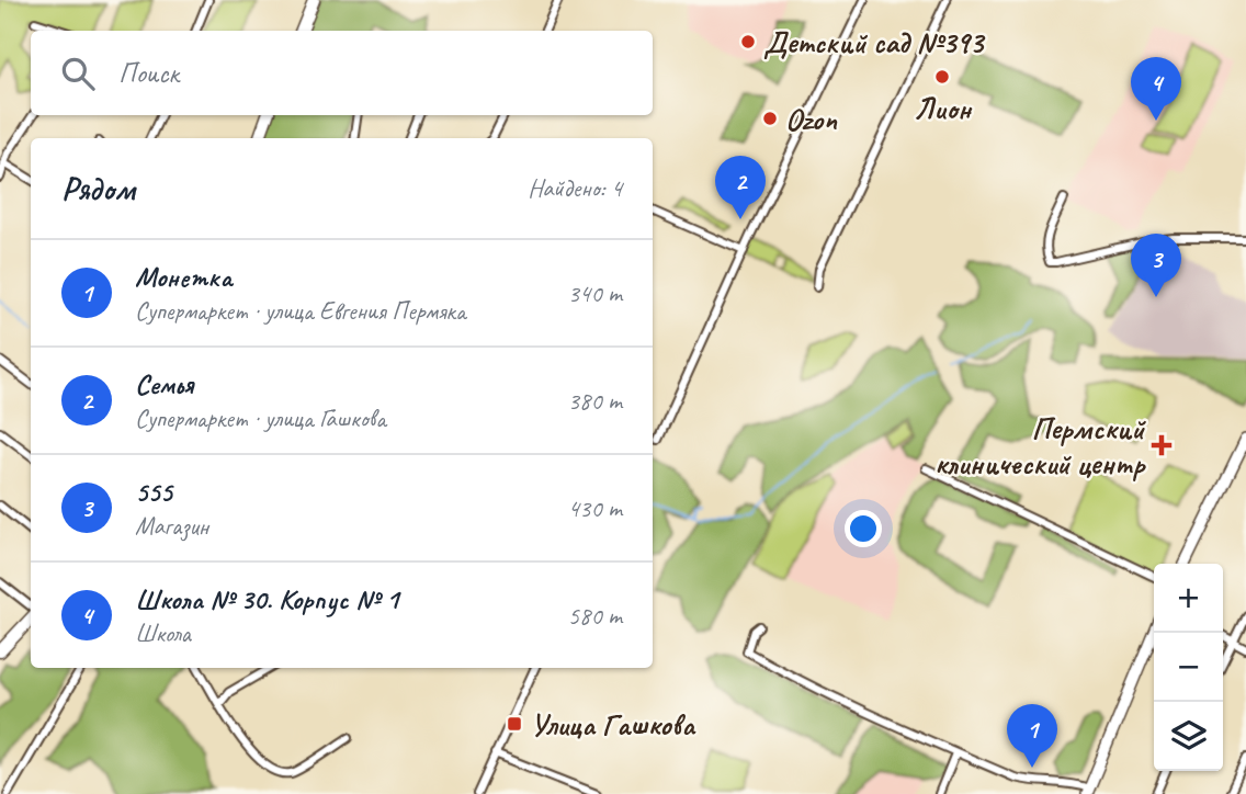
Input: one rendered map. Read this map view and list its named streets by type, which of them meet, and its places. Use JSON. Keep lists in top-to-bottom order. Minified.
{"places":{"other":["Детский сад №393","Лион","Ozon"],"health":["Пермский клинический центр"],"transit":["Улица Гашкова"]},"page":{"search":"Поиск","pins":["4","2","3","1"],"heading":["Рядом","Найдено: 4"],"list":[{"mark":"1","name":"Монетка","note":"Супермаркет · улица Евгения Пермяка","value":"340 m"},{"mark":"2","name":"Семья","note":"Супермаркет · улица Гашкова","value":"380 m"},{"mark":"3","name":"555","note":"Магазин","value":"430 m"},{"mark":"4","name":"Школа № 30. Корпус № 1","note":"Школа","value":"580 m"}],"map_buttons":["+","−"]}}
